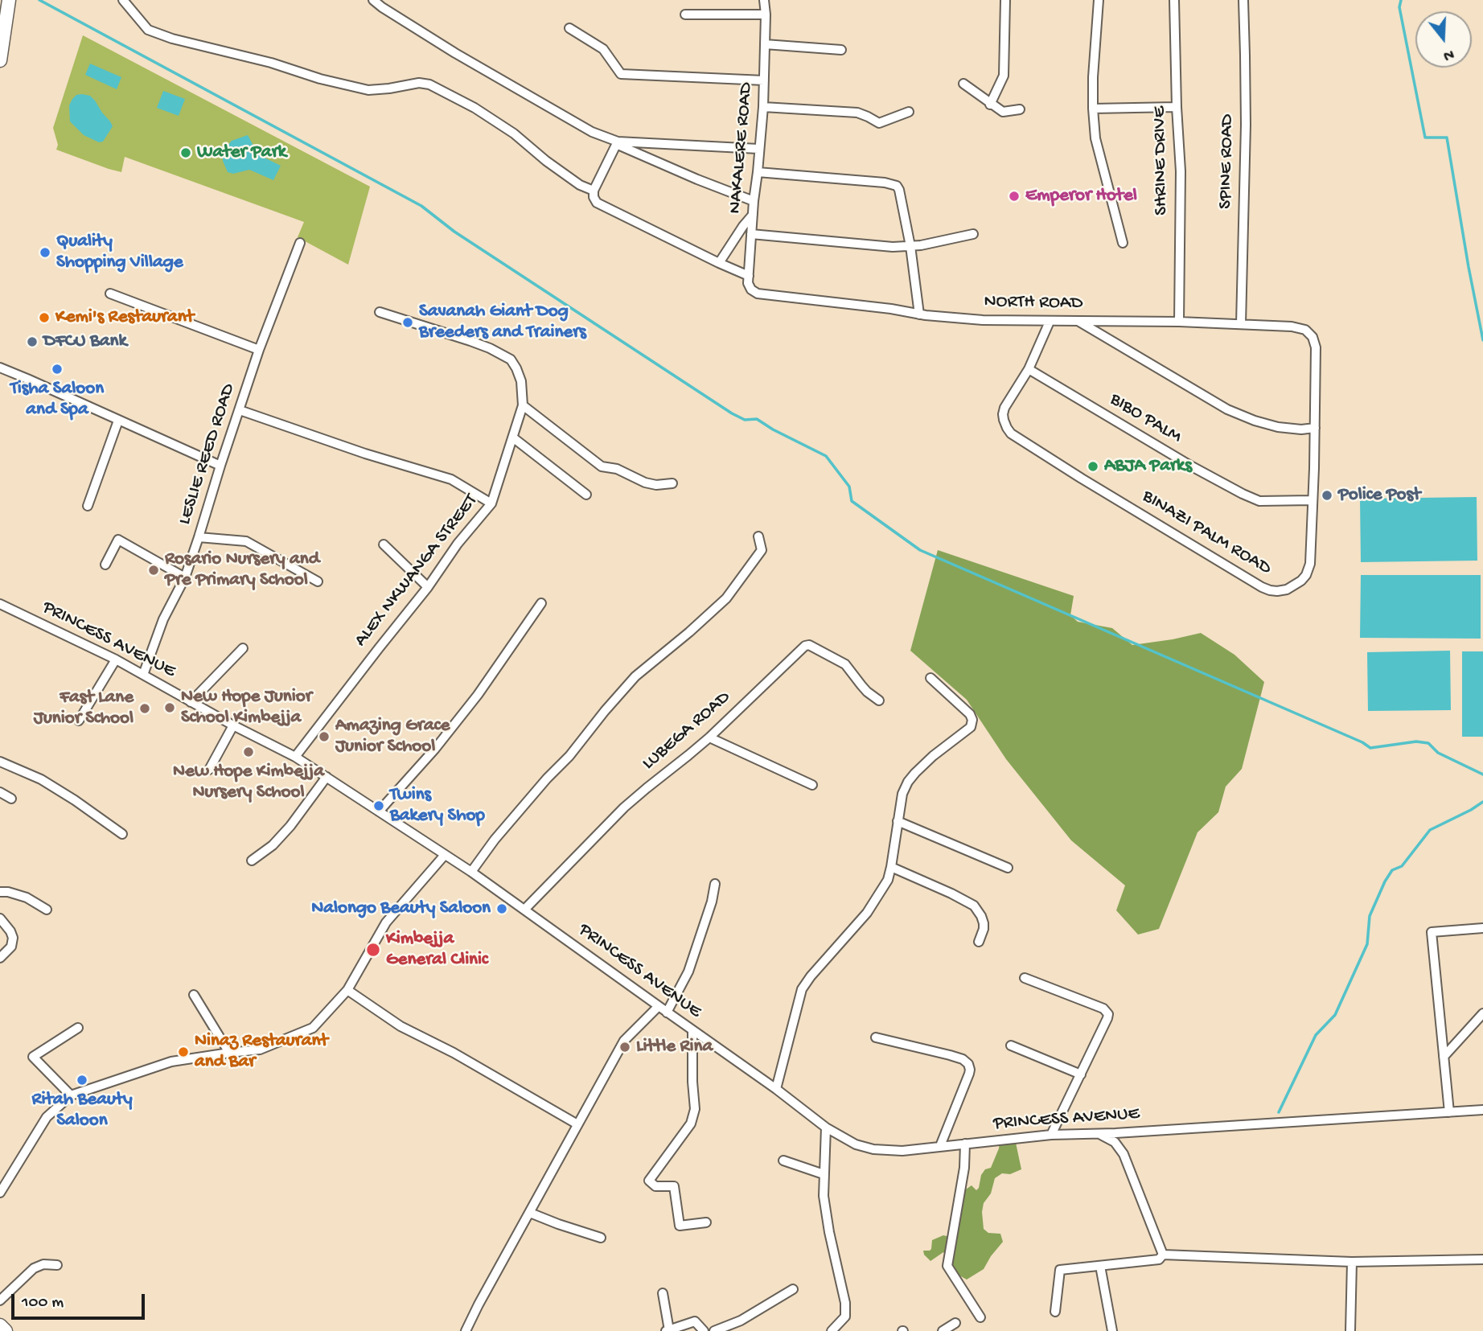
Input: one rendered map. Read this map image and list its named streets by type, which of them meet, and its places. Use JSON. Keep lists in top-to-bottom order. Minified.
{"streets":{"street":["NAKALERE ROAD","SHRINE DRIVE","SPINE ROAD","NORTH ROAD","BIBO PALM","LESLIE REED ROAD","BINAZI PALM ROAD","ALEX NKWANGA STREET","PRINCESS AVENUE","LUBEGA ROAD"]},"crossings":[["NAKALERE ROAD","NORTH ROAD"],["SHRINE DRIVE","NORTH ROAD"],["SPINE ROAD","NORTH ROAD"],["NORTH ROAD","BINAZI PALM ROAD"],["BIBO PALM","BINAZI PALM ROAD"],["LESLIE REED ROAD","PRINCESS AVENUE"],["ALEX NKWANGA STREET","PRINCESS AVENUE"],["PRINCESS AVENUE","LUBEGA ROAD"]],"places":["Water Park","Emperor Hotel","Quality Shopping Village","Kemi's Restaurant","Savanah Giant Dog Breeders and Trainers","DFCU Bank","Tisha Saloon and Spa","ABJA Parks","Police Post","Rosario Nursery and Pre Primary School","New Hope Junior School Kimbejja","Fast Lane Junior School","Amazing Grace Junior School","New Hope Kimbejja Nursery School","Twins Bakery Shop","Nalongo Beauty Saloon","Kimbejja General Clinic","Little Rina","Ninaz Restaurant and Bar","Ritah Beauty Saloon"],"scale_bar":"100 m","north":"bottom"}
